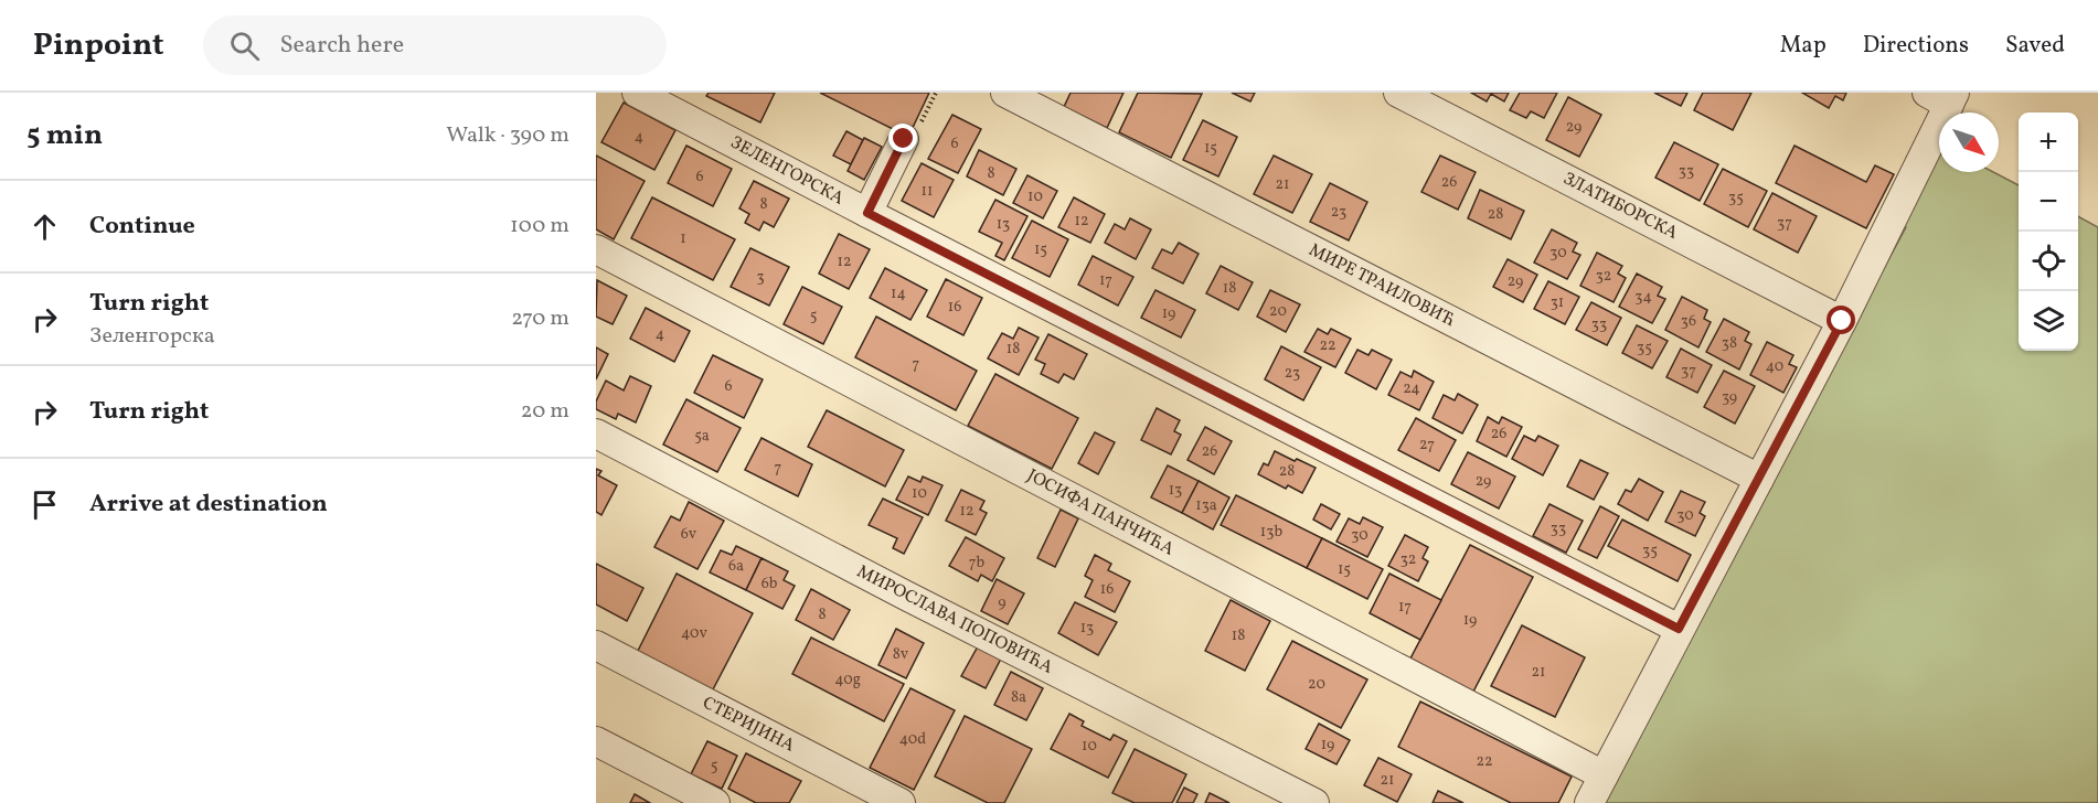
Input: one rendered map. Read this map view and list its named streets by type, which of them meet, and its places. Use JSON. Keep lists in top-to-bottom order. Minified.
{"streets":{"street":["ЗЕЛЕНГОРСКА","ЗЛАТИБОРСКА","МИРЕ ТРАИЛОВИЋ","ЈОСИФА ПАНЧИЋА","МИРОСЛАВА ПОПОВИЋА","СТЕРИЈИНА"]},"house_numbers":["29","4","6","15","33","8","6","26","21","11","10","35","8","23","28","12","37","13","1","15","30","12","32","3","17","29","18","14","34","31","16","20","19","5","36","33","4","38","22","35","18","7","40","37","23","6","24","39","26","5a","27","26","7","28","29","13","10","13a","12","30","33","13b","6v","30","35","32","7b","6a","15","6b","16","9","17","8","19","13","40v","18","8v","21","40g","20","8a","40d","19","10","22","5","21"],"north":"bottom right","page":{"header":"Pinpoint","search":"Search here","nav":["Map","Directions","Saved"],"heading":["5 min","Walk · 390 m"],"map_buttons":["+","−"],"list":[["Continue","100 m"],["Turn right","Зеленгорска","270 m"],["Turn right","20 m"],"Arrive at destination"]}}
